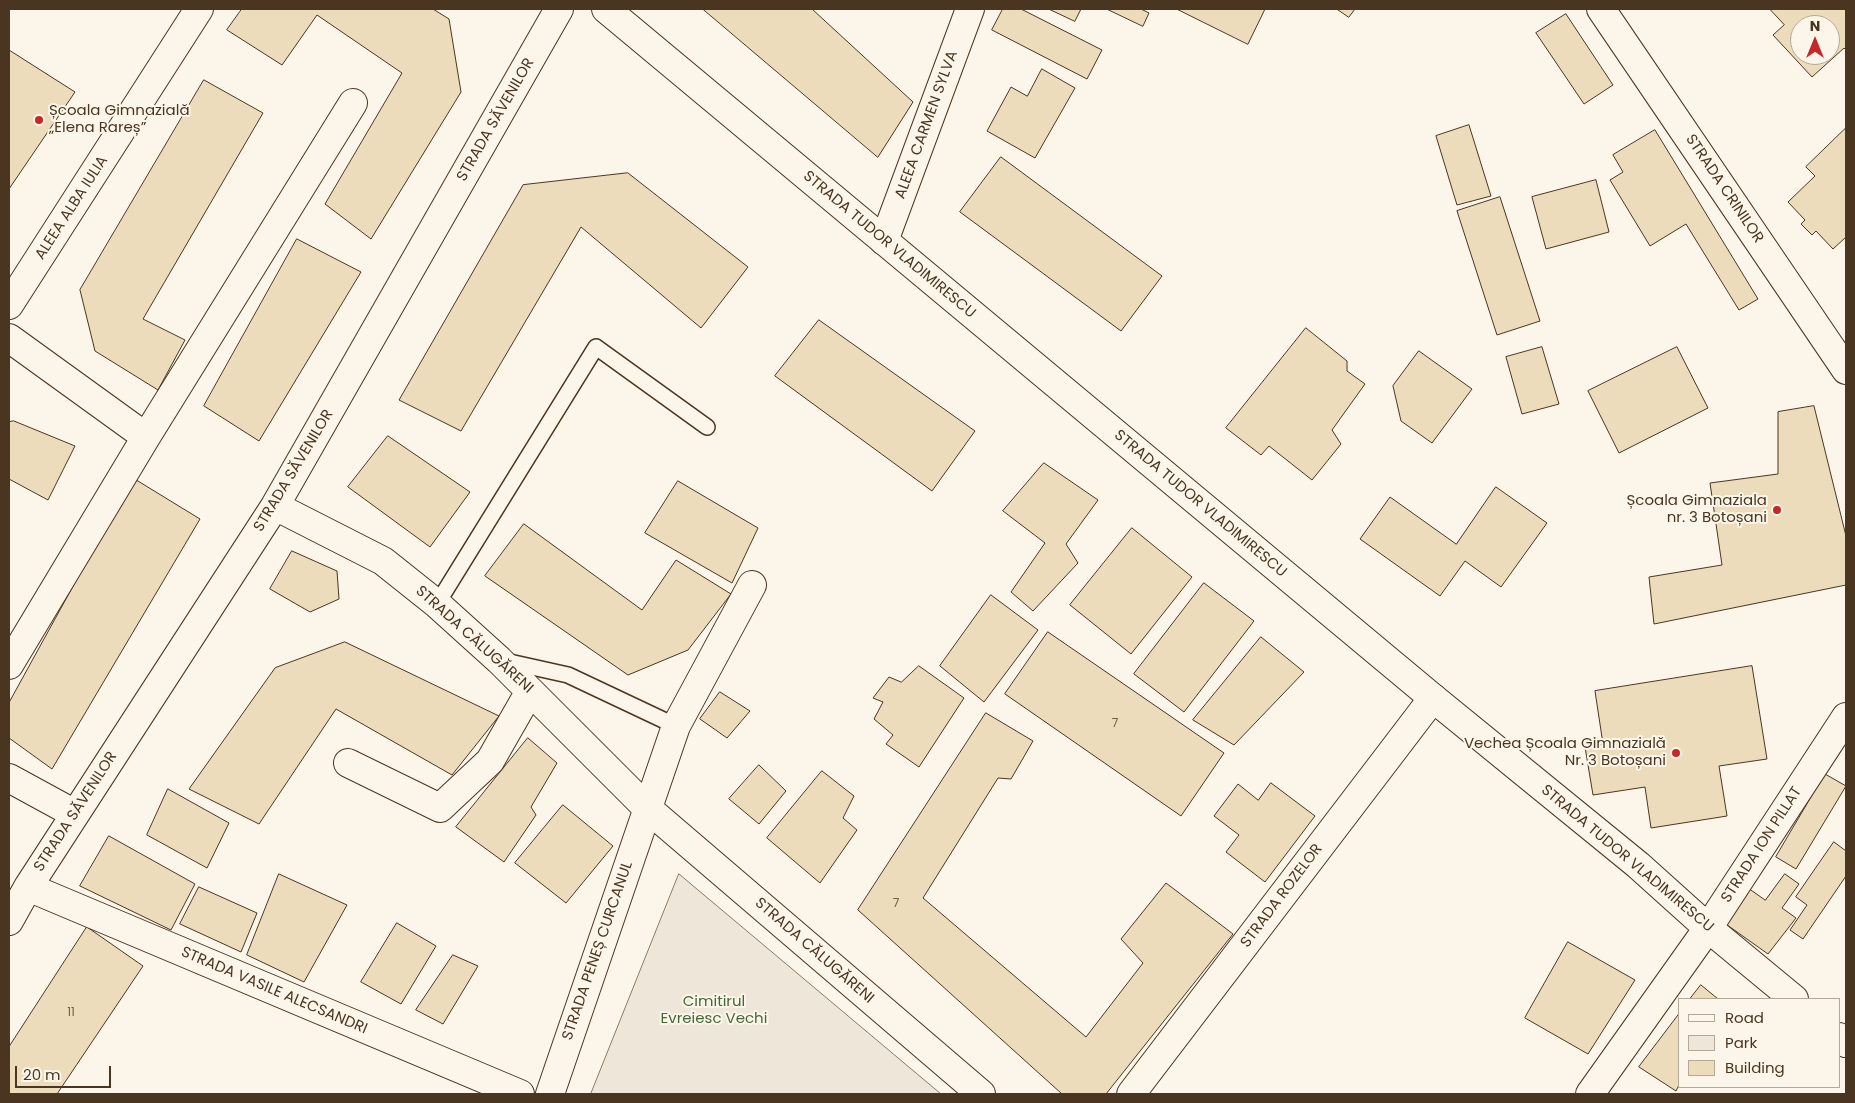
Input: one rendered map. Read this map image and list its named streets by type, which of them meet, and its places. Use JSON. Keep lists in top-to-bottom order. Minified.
{"streets":{"street":["STRADA SĂVENILOR","ALEEA CARMEN SYLVA","STRADA CRINILOR","ALEEA ALBA IULIA","STRADA TUDOR VLADIMIRESCU","STRADA CĂLUGĂRENI","STRADA ION PILLAT","STRADA ROZELOR","STRADA PENEȘ CURCANUL","STRADA VASILE ALECSANDRI"]},"crossings":[["STRADA SĂVENILOR","STRADA CĂLUGĂRENI"],["STRADA SĂVENILOR","STRADA VASILE ALECSANDRI"],["ALEEA CARMEN SYLVA","STRADA TUDOR VLADIMIRESCU"],["STRADA TUDOR VLADIMIRESCU","STRADA ION PILLAT"],["STRADA TUDOR VLADIMIRESCU","STRADA ROZELOR"],["STRADA CĂLUGĂRENI","STRADA PENEȘ CURCANUL"]],"parks":["Cimitirul Evreiesc Vechi"],"places":["Școala Gimnazială „Elena Rareș”","Școala Gimnaziala nr. 3 Botoșani","Vechea Școala Gimnazială Nr. 3 Botoșani"],"house_numbers":["7","7","11"],"legend":["Road","Park","Building"],"scale_bar":"20 m","north":"top"}
